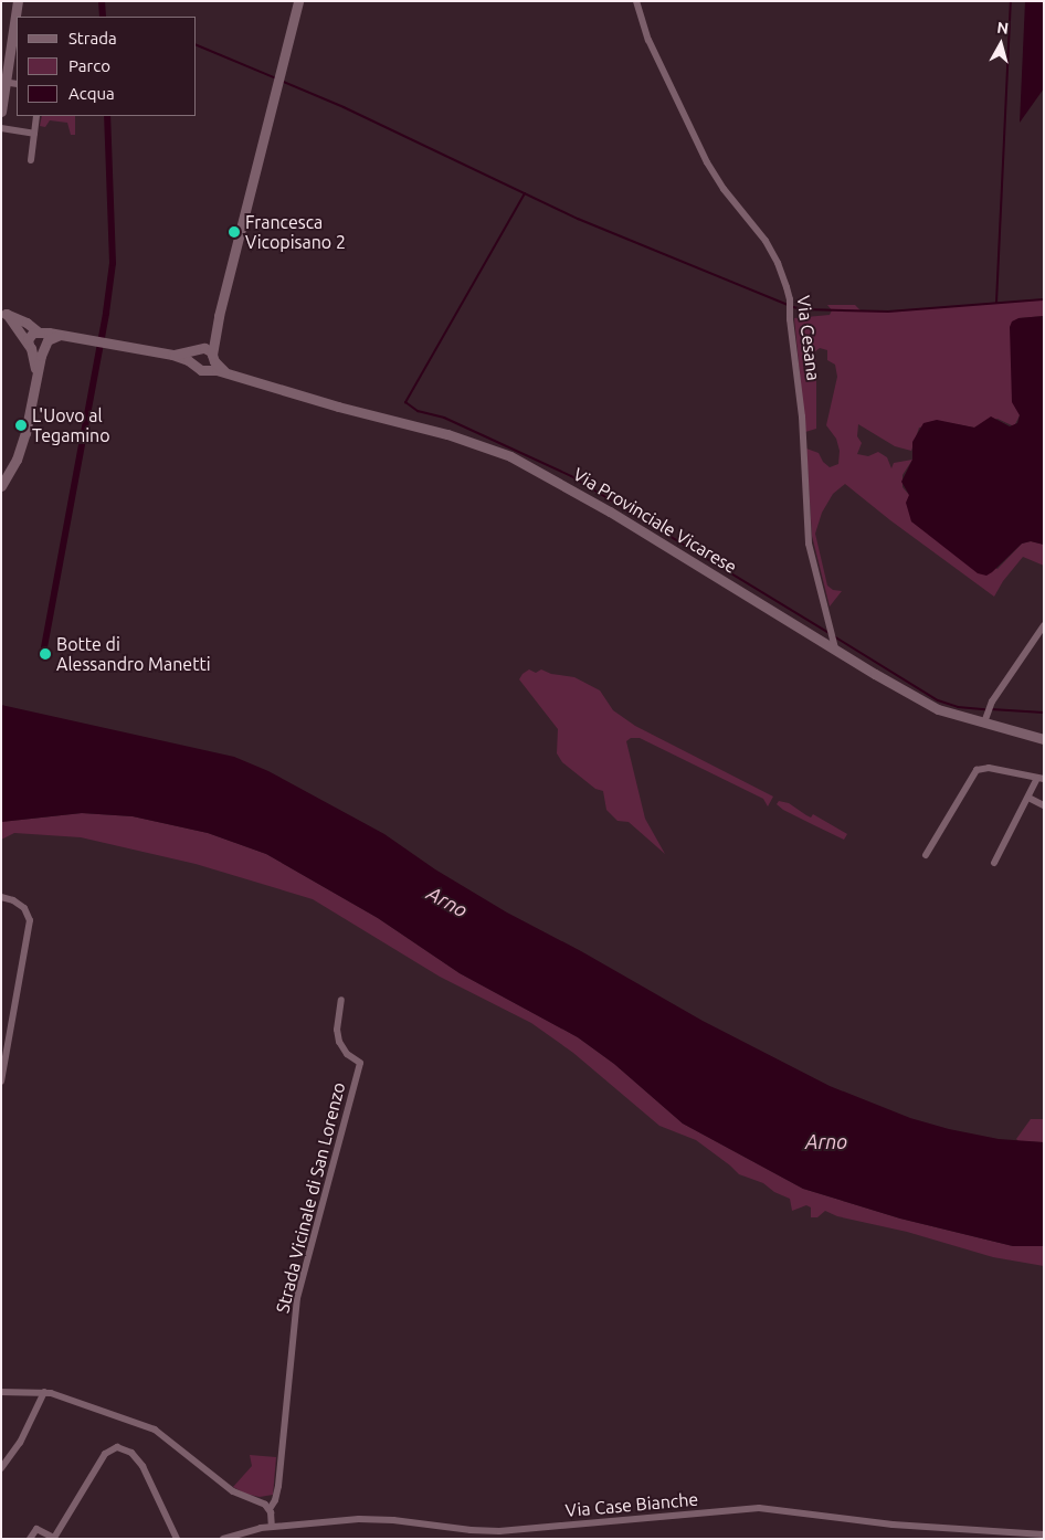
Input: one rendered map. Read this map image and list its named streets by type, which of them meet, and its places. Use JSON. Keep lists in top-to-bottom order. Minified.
{"streets":{"main road":["Via Provinciale Vicarese"],"street":["Via Cesana","Strada Vicinale di San Lorenzo","Via Case Bianche"]},"crossings":[["Via Cesana","Via Provinciale Vicarese"]],"water":["Arno"],"places":["Francesca Vicopisano 2","L'Uovo al Tegamino","Botte di Alessandro Manetti"],"legend":["Strada","Parco","Acqua"],"north":"top"}
